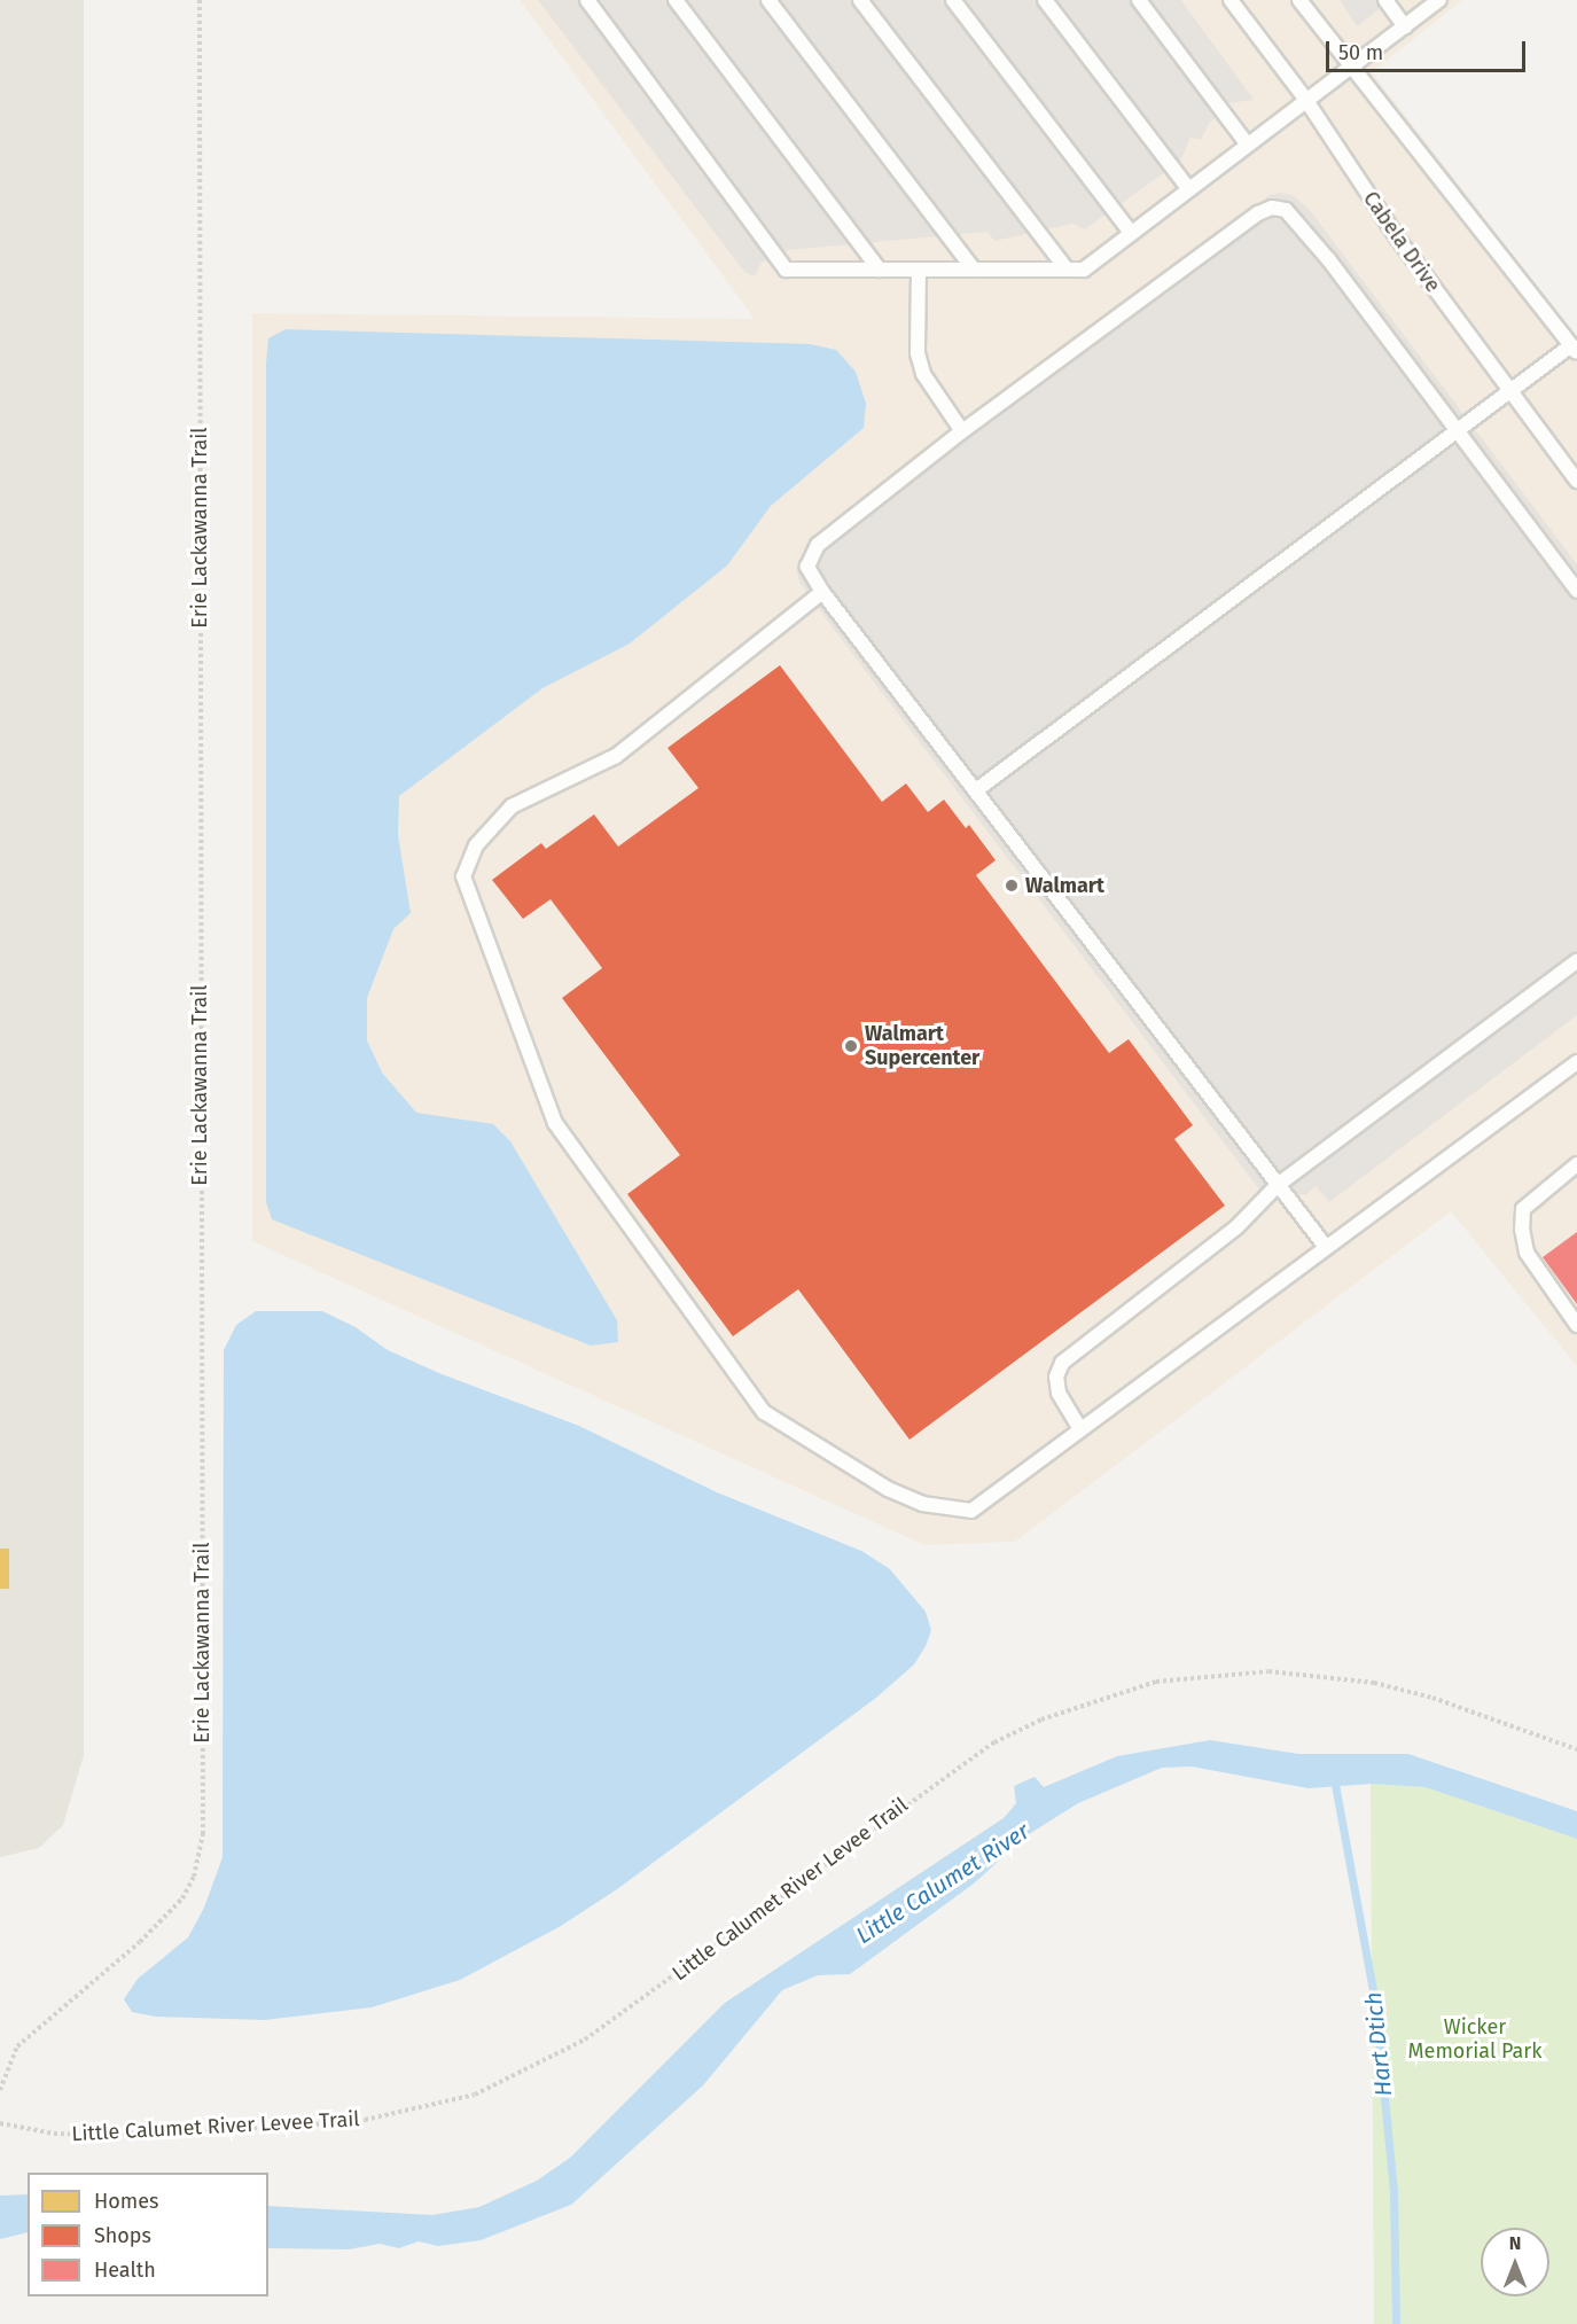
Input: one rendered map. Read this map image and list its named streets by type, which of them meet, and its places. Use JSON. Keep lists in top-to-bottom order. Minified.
{"streets":{"lane":["Cabela Drive"],"path":["Erie Lackawanna Trail","Little Calumet River Levee Trail"]},"water":["Little Calumet River","Hart Dtich"],"parks":["Wicker Memorial Park"],"places":["Walmart","Walmart Supercenter"],"legend":["Homes","Shops","Health"],"scale_bar":"50 m","north":"top"}
